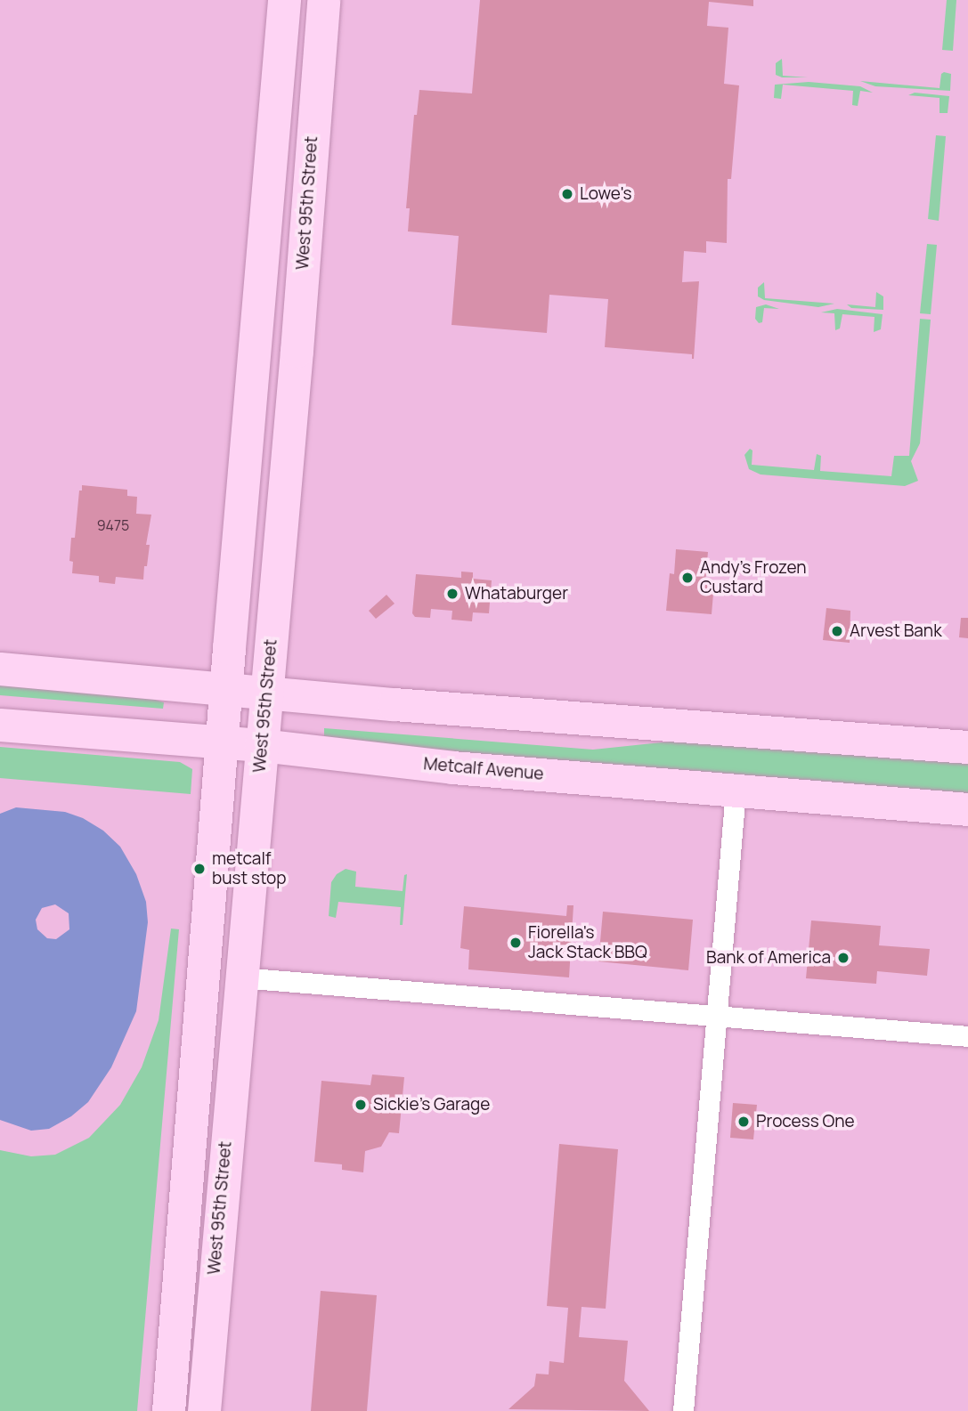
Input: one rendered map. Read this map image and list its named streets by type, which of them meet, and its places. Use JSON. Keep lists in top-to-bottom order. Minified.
{"streets":{"main road":["West 95th Street","Metcalf Avenue"]},"crossings":[["West 95th Street","Metcalf Avenue"]],"places":["Lowe's","Andy's Frozen Custard","Whataburger","Arvest Bank","metcalf bust stop","Fiorella's Jack Stack BBQ","Bank of America","Sickie's Garage","Process One"],"house_numbers":["9475"]}
